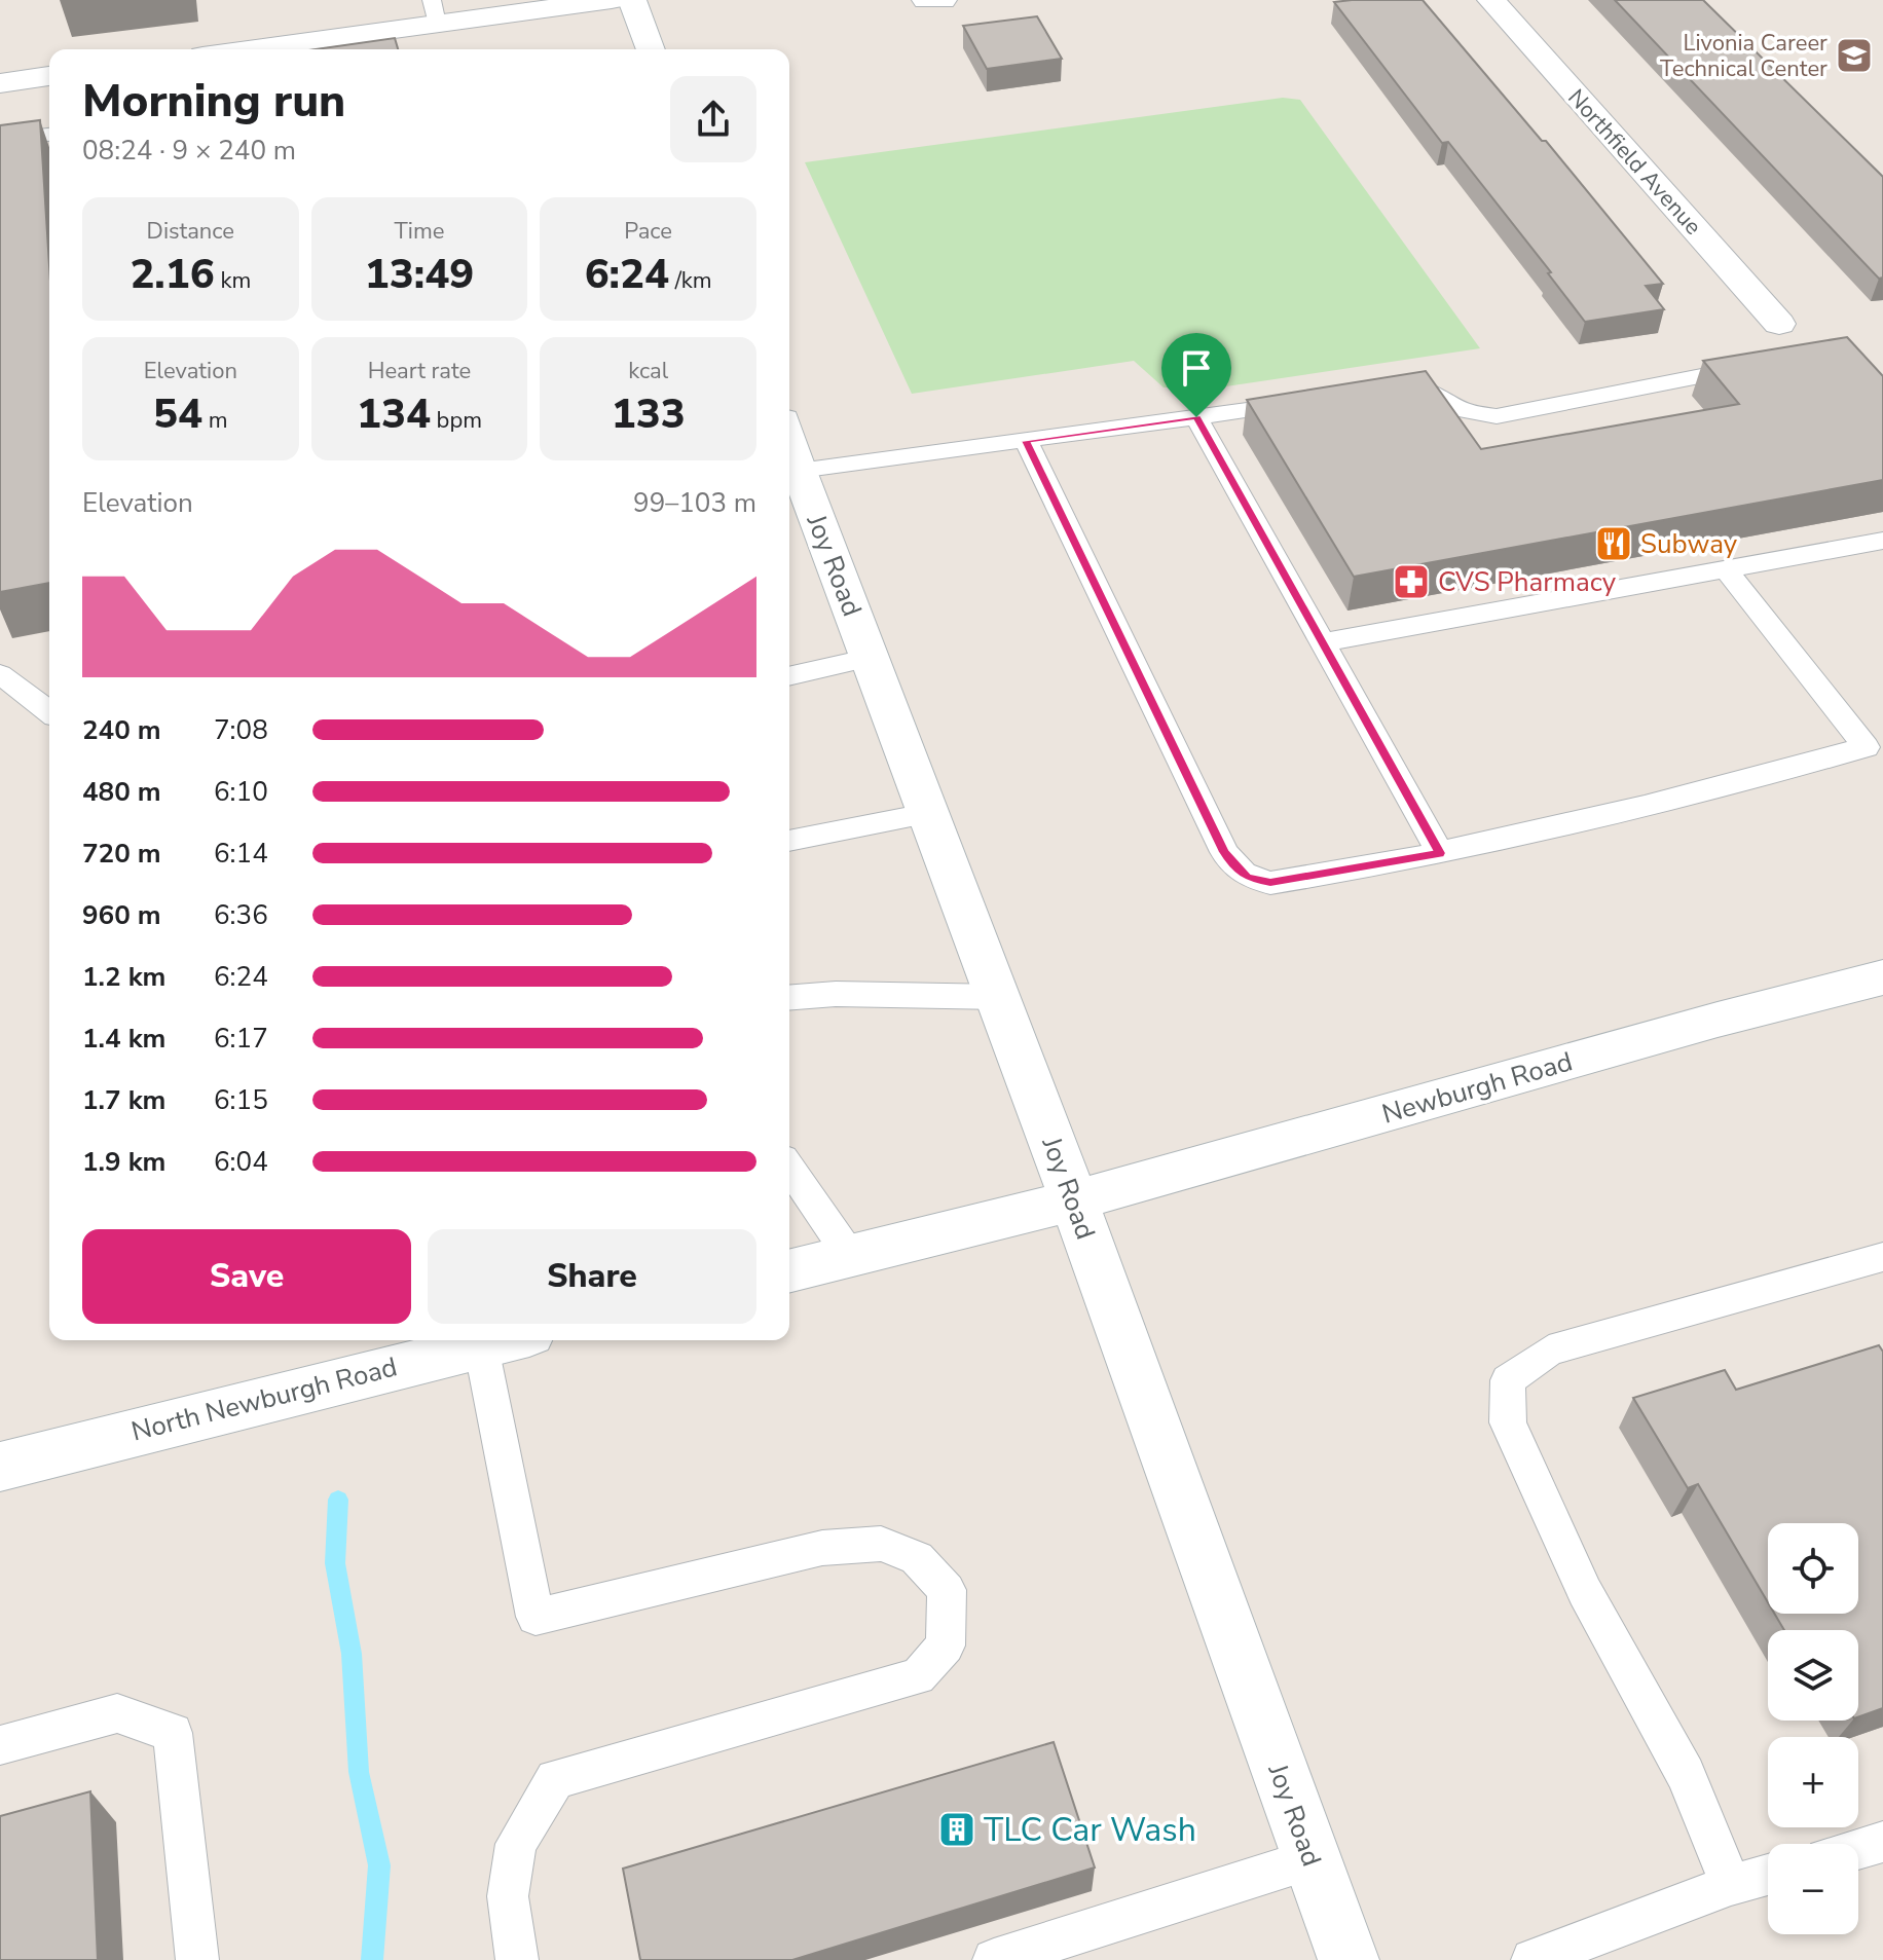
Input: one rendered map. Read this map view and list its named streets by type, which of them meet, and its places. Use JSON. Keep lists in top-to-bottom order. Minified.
{"streets":{"street":["Northfield Avenue","Joy Road","Newburgh Road","North Newburgh Road"]},"crossings":[["Joy Road","Newburgh Road"]],"places":{"school or university":["Livonia Career Technical Center"],"restaurant":["Subway"],"pharmacy":["CVS Pharmacy"],"building":["TLC Car Wash"]},"page":{"heading":["Morning run","08:24 · 9 × 240 m"],"stats":[["Distance","2.16 km"],["Time","13:49"],["Pace","6:24 /km"],["Elevation","54 m"],["Heart rate","134 bpm"],["kcal","133"]],"chart":["Elevation","99–103 m"],"list":[{"name":"240 m","note":"7:08"},{"name":"480 m","note":"6:10"},{"name":"720 m","note":"6:14"},{"name":"960 m","note":"6:36"},{"name":"1.2 km","note":"6:24"},{"name":"1.4 km","note":"6:17"},{"name":"1.7 km","note":"6:15"},{"name":"1.9 km","note":"6:04"}],"buttons":["Save","Share"],"map_buttons":["+","−"]}}
